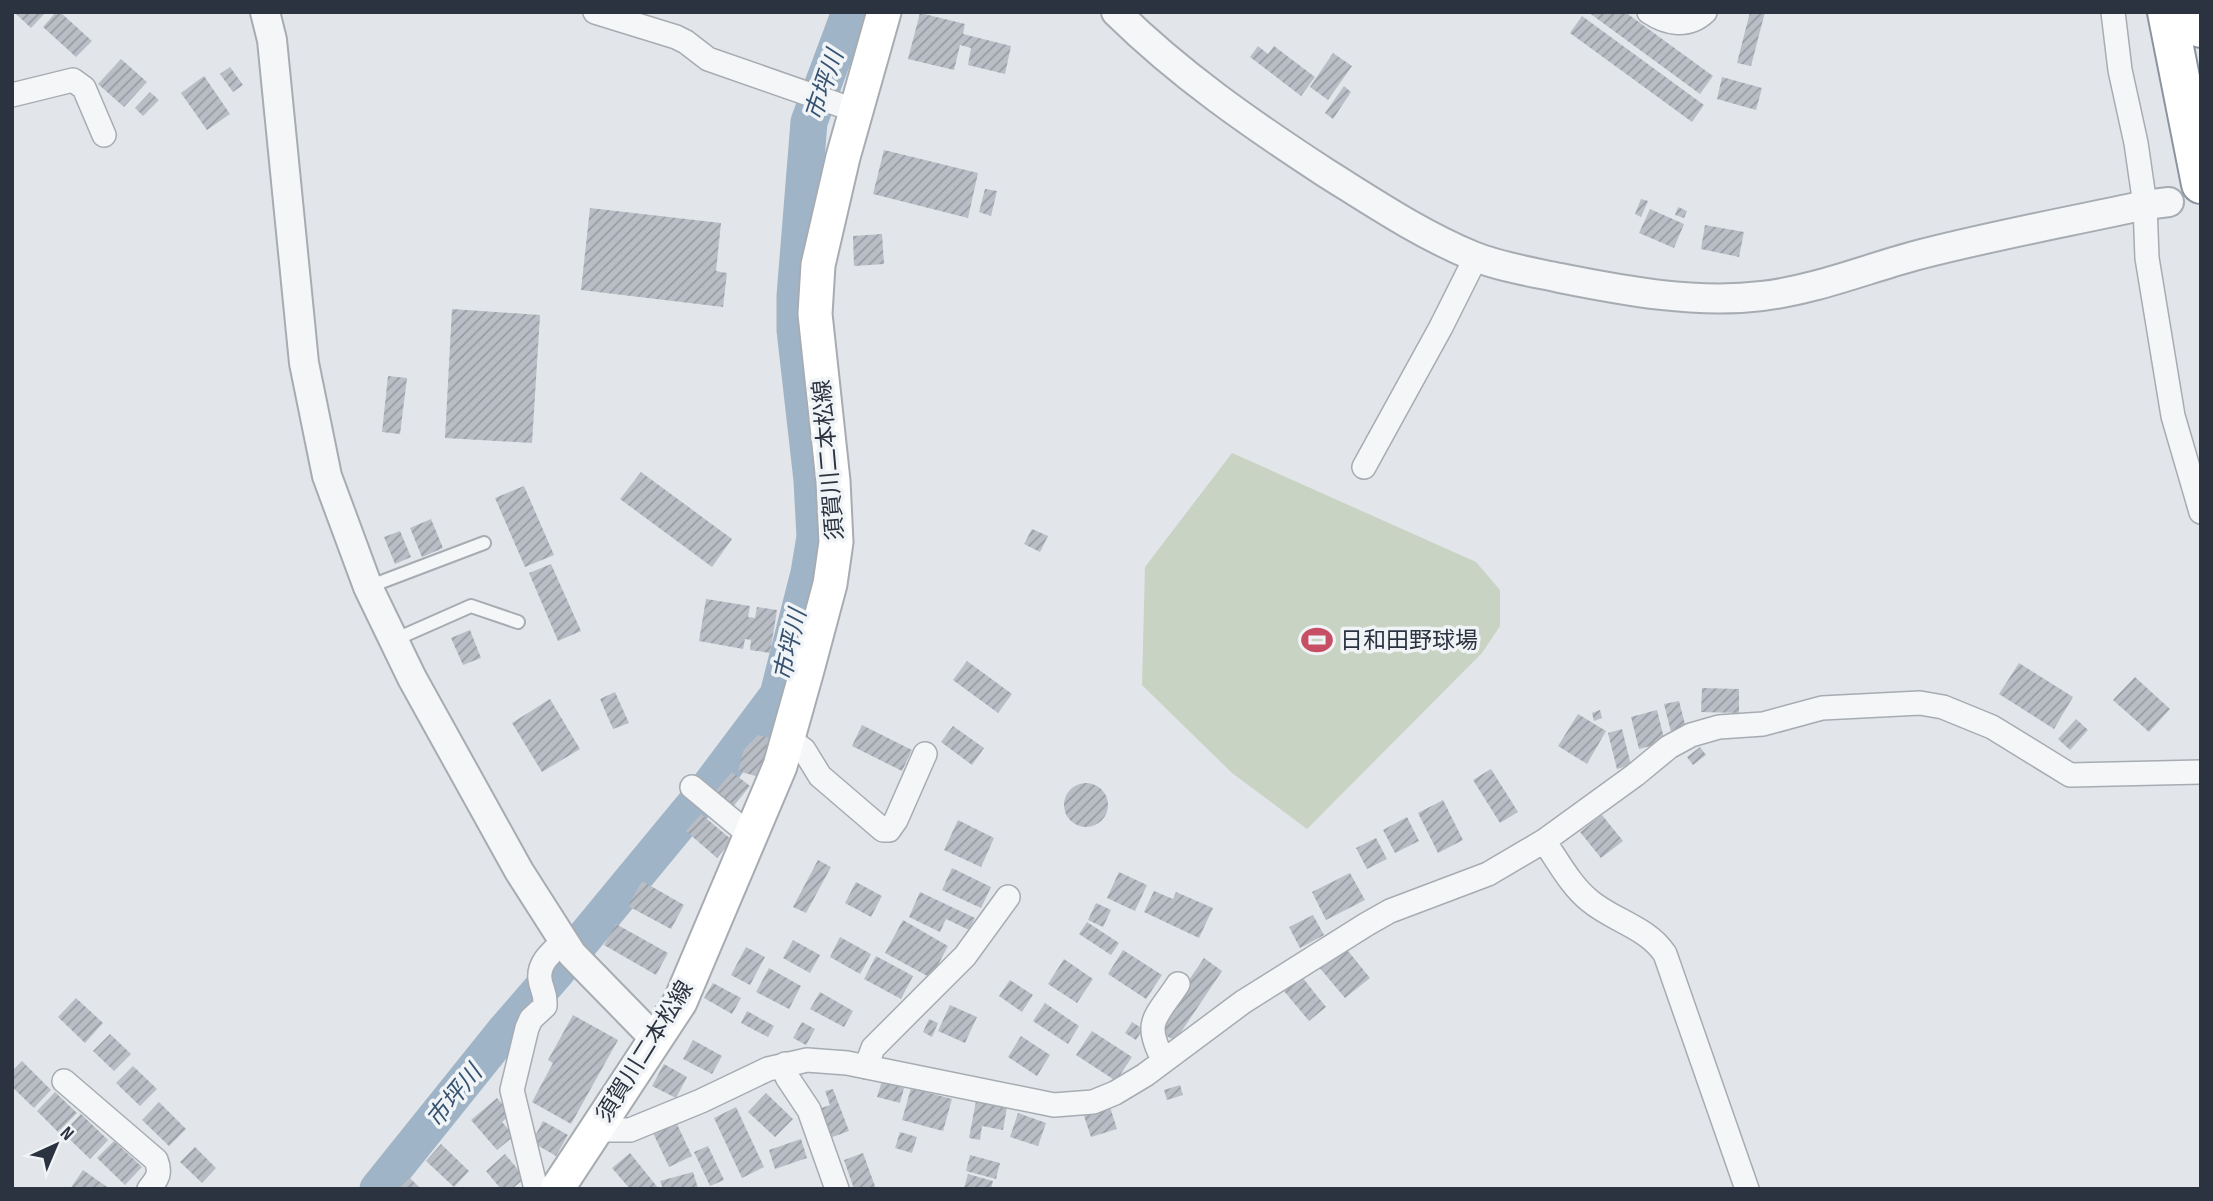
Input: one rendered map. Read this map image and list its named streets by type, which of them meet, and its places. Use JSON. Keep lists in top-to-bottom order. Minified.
{"streets":{"main road":["須賀川二本松線"]},"water":["市坪川"],"places":{"sports":["日和田野球場"]},"north":"top right"}
